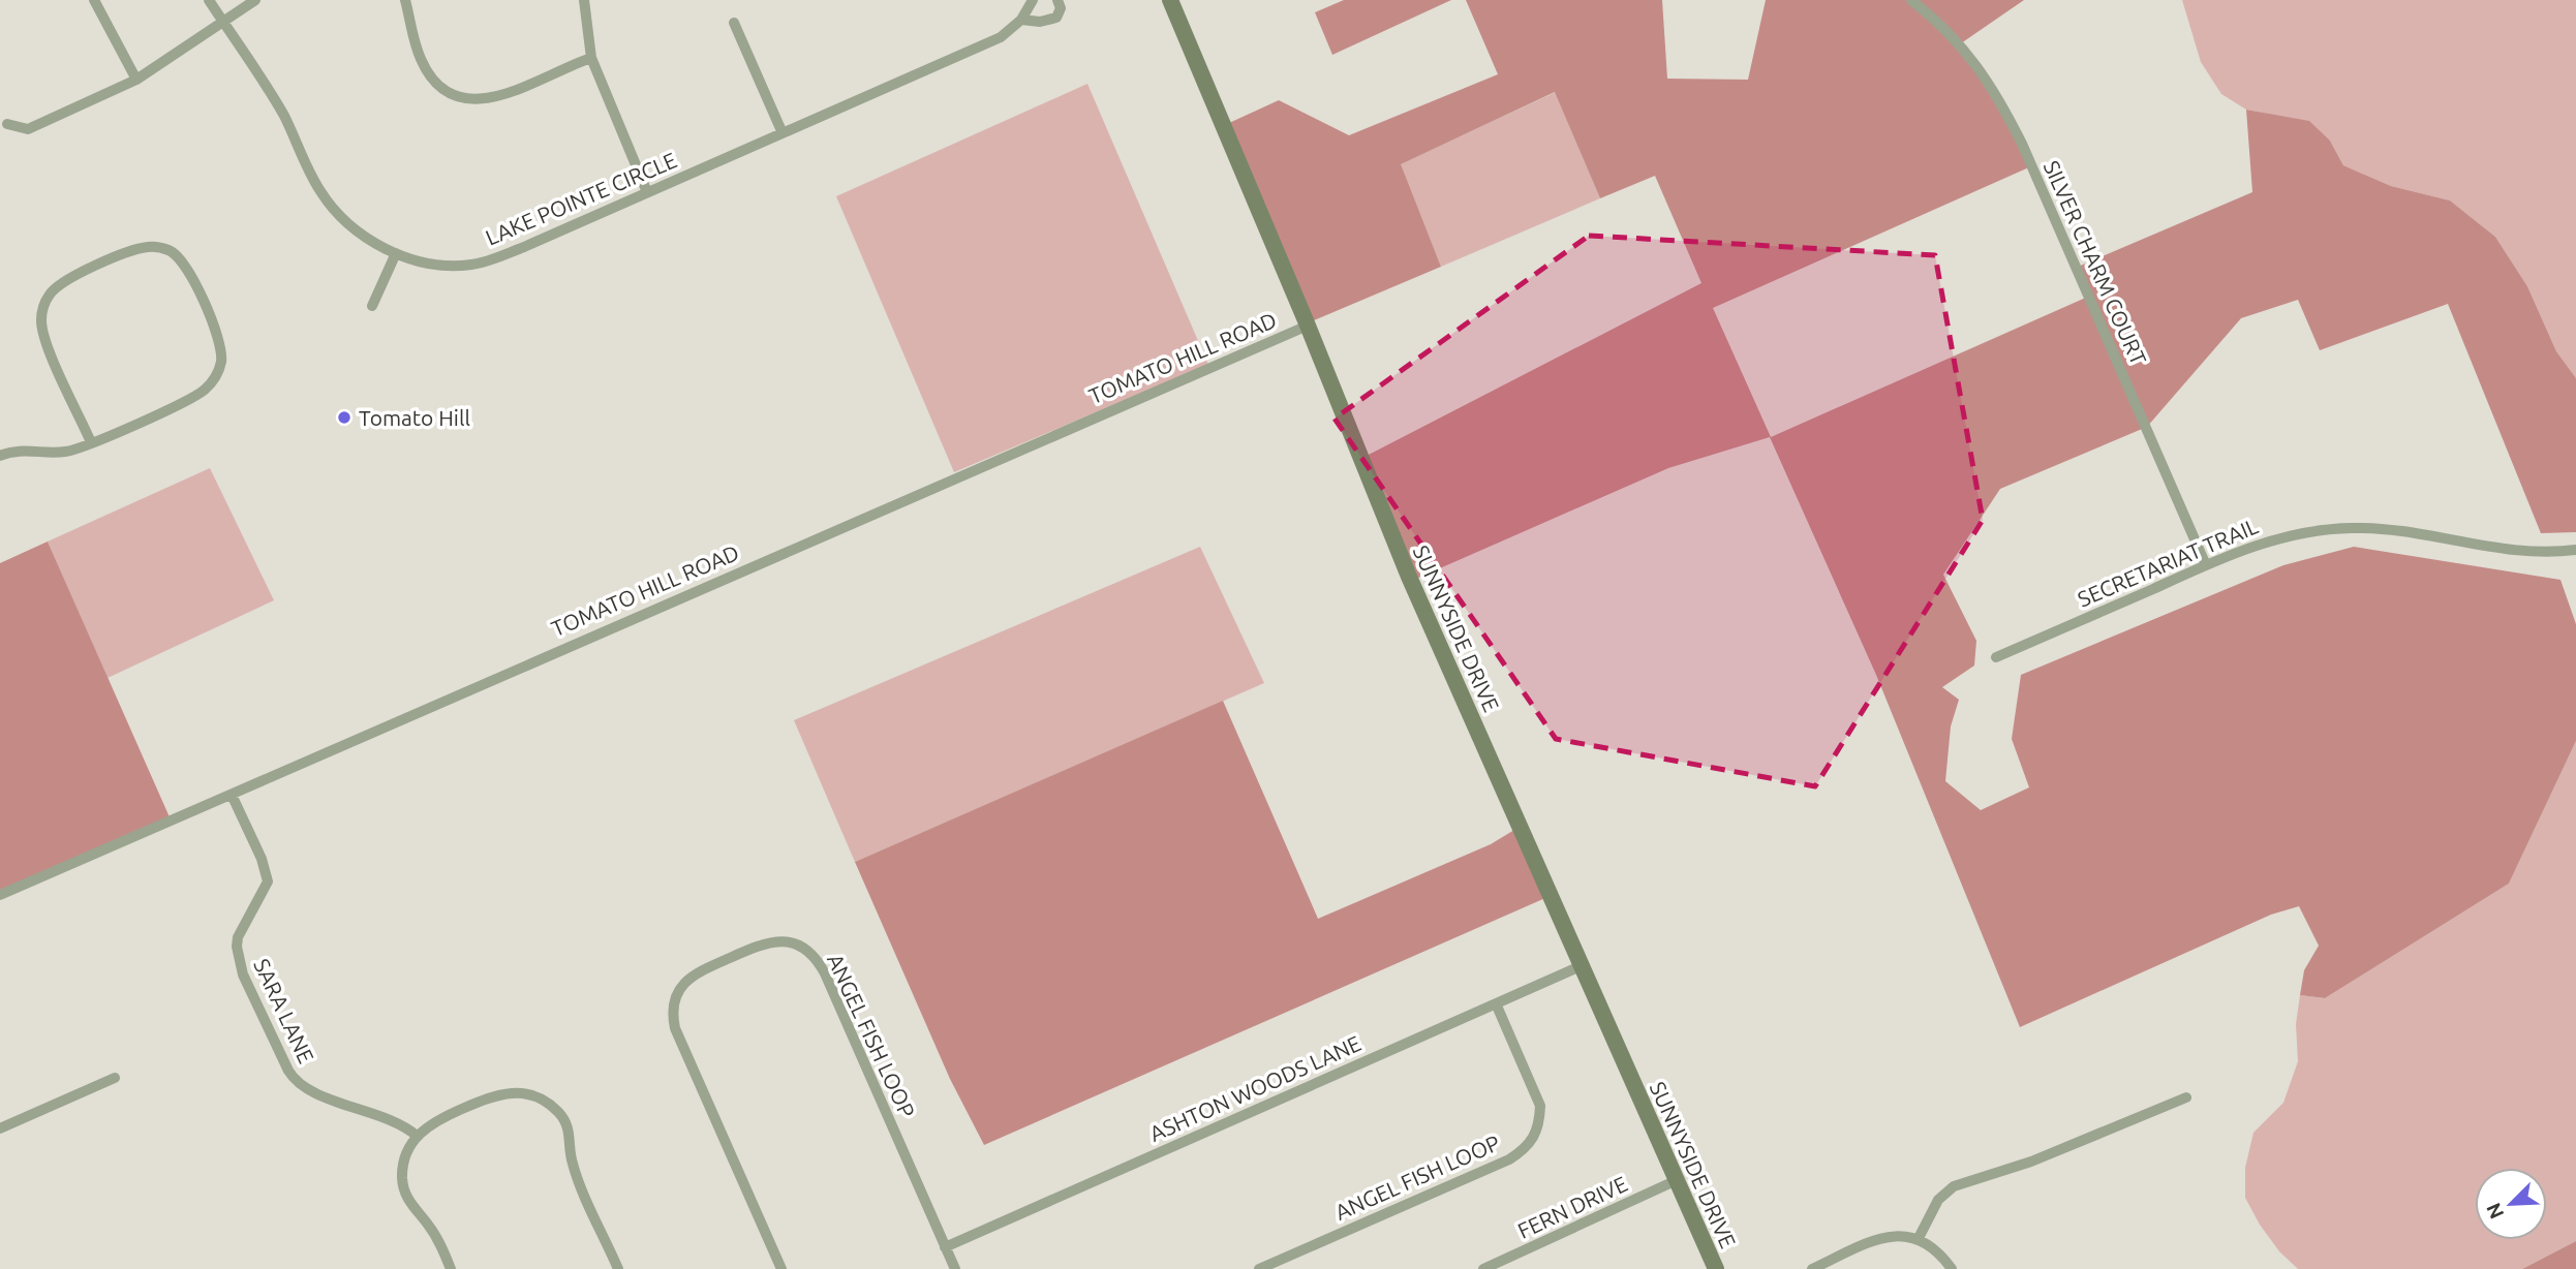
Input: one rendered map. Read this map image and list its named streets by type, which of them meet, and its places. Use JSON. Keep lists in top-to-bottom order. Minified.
{"streets":{"street":["LAKE POINTE CIRCLE","SILVER CHARM COURT","TOMATO HILL ROAD","SECRETARIAT TRAIL","SUNNYSIDE DRIVE","SARA LANE","ANGEL FISH LOOP","ASHTON WOODS LANE","FERN DRIVE"]},"crossings":[["SILVER CHARM COURT","SECRETARIAT TRAIL"],["TOMATO HILL ROAD","SUNNYSIDE DRIVE"],["TOMATO HILL ROAD","SARA LANE"],["SUNNYSIDE DRIVE","ASHTON WOODS LANE"],["SUNNYSIDE DRIVE","FERN DRIVE"],["ANGEL FISH LOOP","ASHTON WOODS LANE"]],"places":["Tomato Hill"],"north":"bottom left"}
